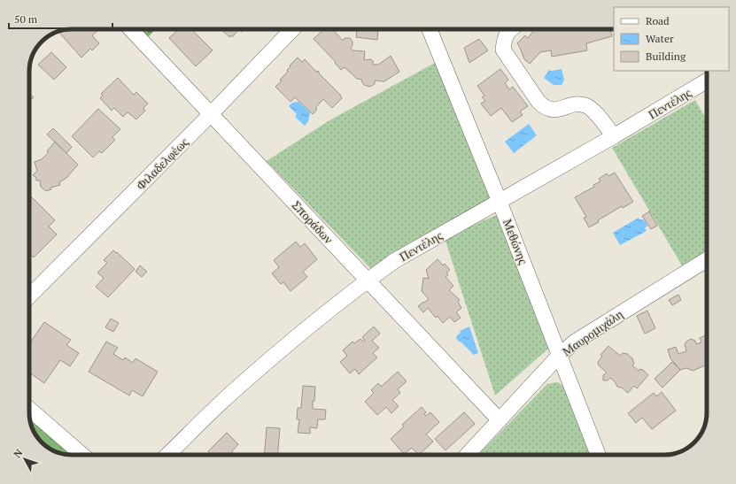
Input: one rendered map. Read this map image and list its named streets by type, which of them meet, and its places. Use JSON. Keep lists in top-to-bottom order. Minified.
{"streets":{"street":["Πεντέλης","Φιλαδελφέως","Σποράδων","Μεθώνης","Μαυρομιχάλη"]},"crossings":[["Πεντέλης","Σποράδων"],["Πεντέλης","Μεθώνης"],["Φιλαδελφέως","Σποράδων"],["Σποράδων","Μαυρομιχάλη"],["Μεθώνης","Μαυρομιχάλη"]],"legend":["Road","Water","Building"],"scale_bar":"50 m","north":"top left"}
